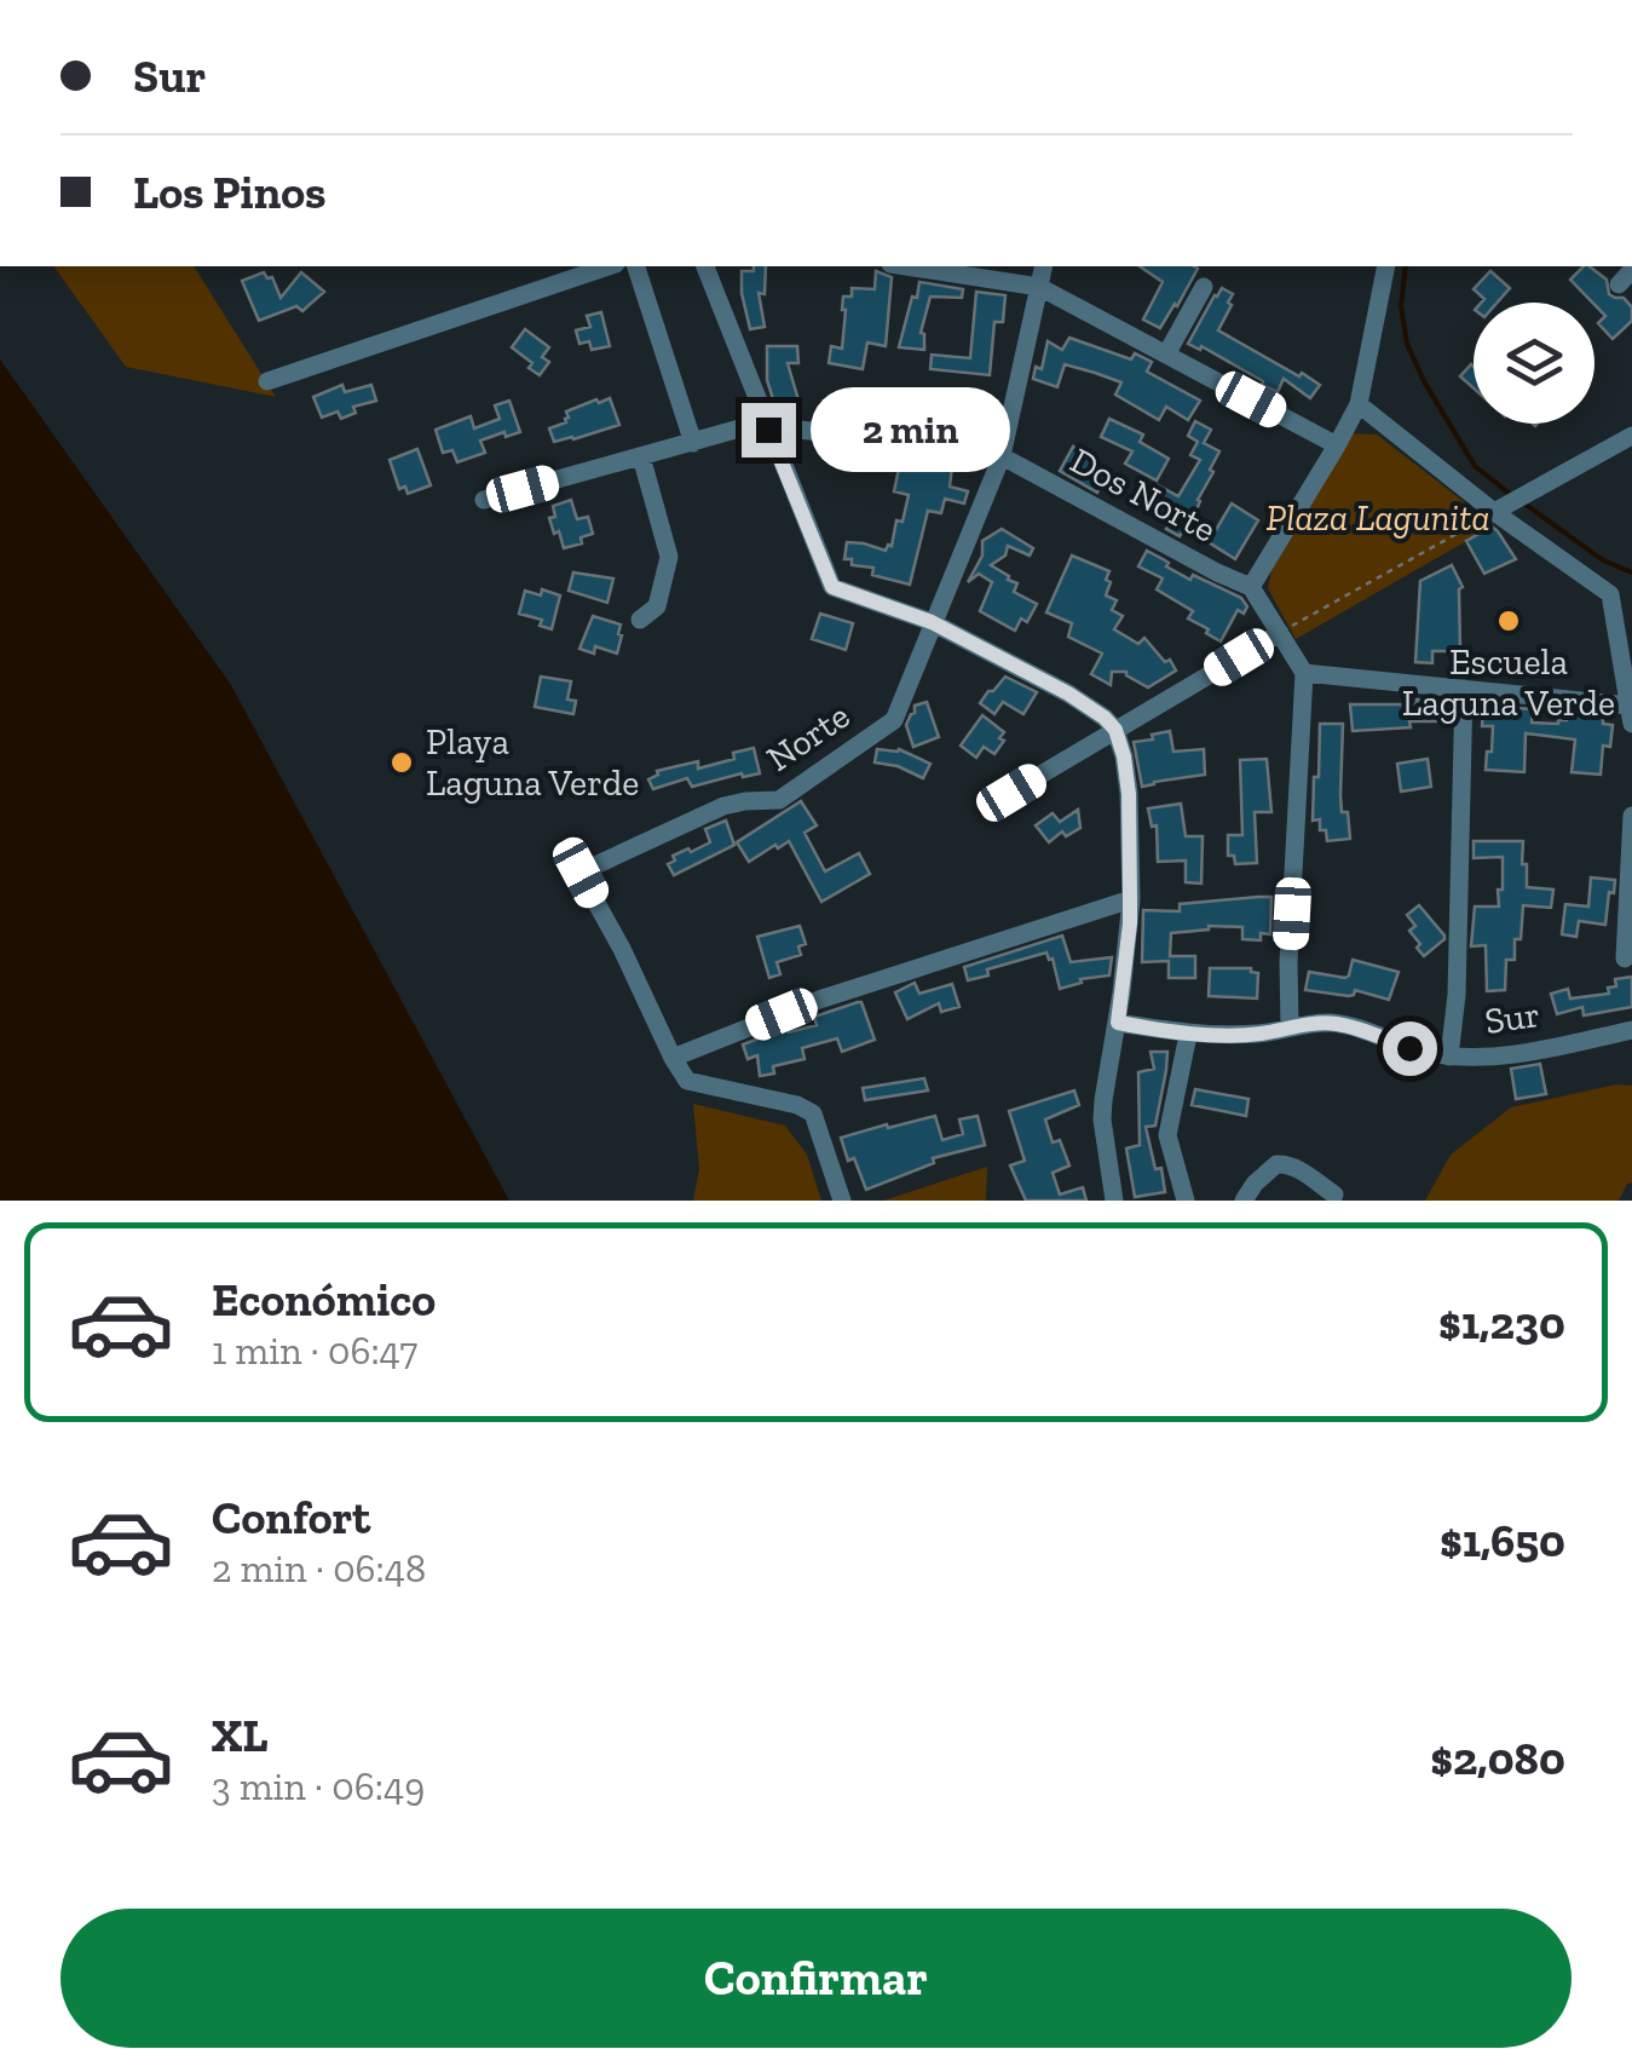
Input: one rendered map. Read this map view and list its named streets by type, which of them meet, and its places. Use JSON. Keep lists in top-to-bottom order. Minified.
{"streets":{"street":["Dos Norte","Norte","Sur"]},"crossings":[["Dos Norte","Norte"]],"parks":["Plaza Lagunita"],"places":["Escuela Laguna Verde","Playa Laguna Verde"],"page":{"banner":["Sur","Los Pinos"],"bubble":"2 min","list":[{"name":"Económico","note":"1 min · 06:47","value":"$1,230"},{"name":"Confort","note":"2 min · 06:48","value":"$1,650"},{"name":"XL","note":"3 min · 06:49","value":"$2,080"}],"buttons":"Confirmar"}}
